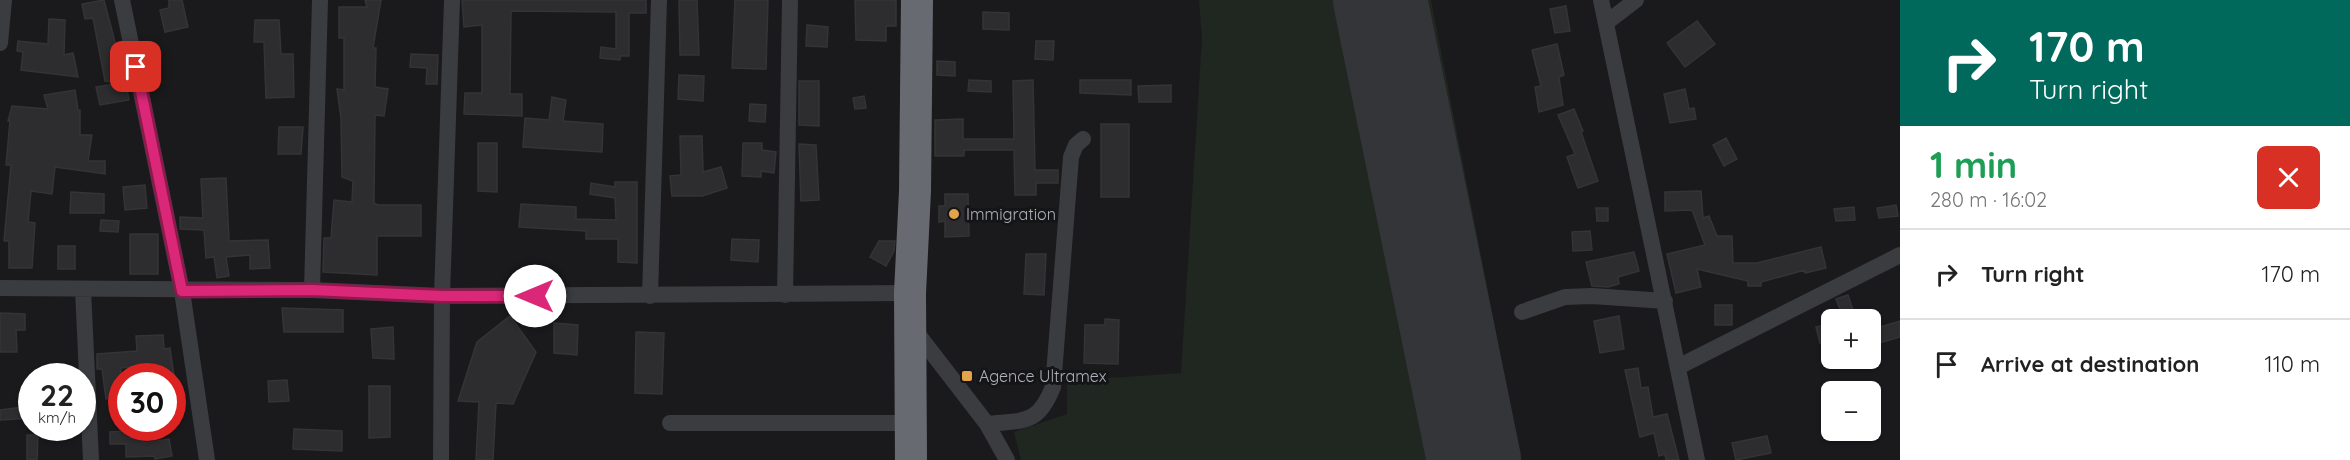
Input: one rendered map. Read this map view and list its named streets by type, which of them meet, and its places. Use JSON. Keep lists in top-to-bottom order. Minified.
{"places":{"other":["Immigration"],"transit":["Agence Ultramex"]},"page":{"turn":["170 m","Turn right"],"heading":["1 min","280 m · 16:02"],"list":[{"name":"Turn right","value":"170 m"},{"name":"Arrive at destination","value":"110 m"}],"map_buttons":["+","−"],"speed":"22 km/h","limit":"30"}}
